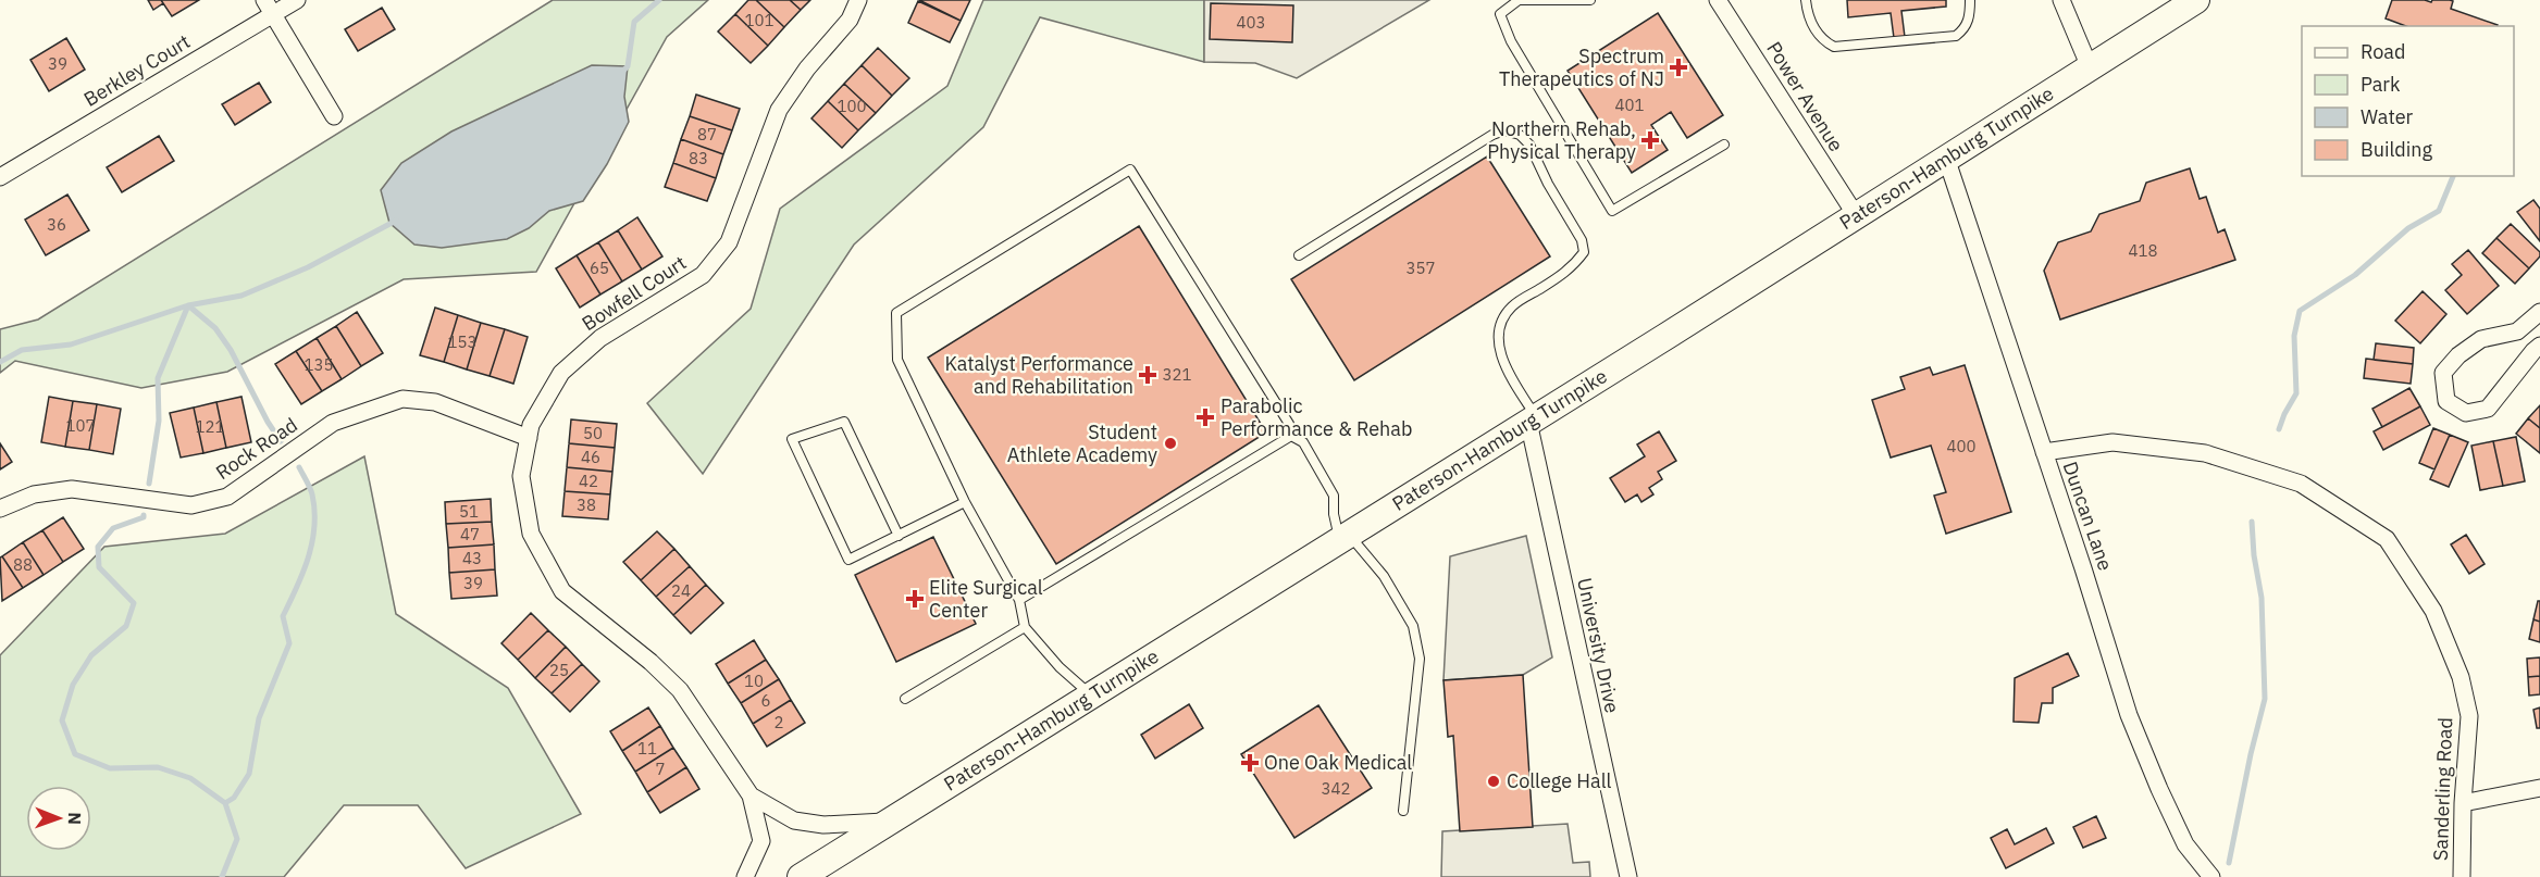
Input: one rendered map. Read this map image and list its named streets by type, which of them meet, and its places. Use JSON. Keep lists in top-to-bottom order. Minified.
{"streets":{"main road":["Paterson-Hamburg Turnpike"],"street":["Berkley Court","Power Avenue","Bowfell Court","Rock Road","Duncan Lane","University Drive","Sanderling Road"]},"crossings":[["Power Avenue","Paterson-Hamburg Turnpike"],["Paterson-Hamburg Turnpike","Bowfell Court"],["Paterson-Hamburg Turnpike","Duncan Lane"],["Paterson-Hamburg Turnpike","University Drive"],["Bowfell Court","Rock Road"],["Duncan Lane","Sanderling Road"]],"places":{"health":["Spectrum Therapeutics of NJ","Northern Rehab, Physical Therapy","Katalyst Performance and Rehabilitation","Parabolic Performance & Rehab","Elite Surgical Center","One Oak Medical"],"other":["Student Athlete Academy","College Hall"]},"house_numbers":["101","403","39","401","100","87","83","36","418","65","357","153","135","321","107","121","50","400","46","42","38","51","47","43","88","39","24","25","10","6","2","11","7","342"],"legend":["Road","Park","Water","Building"],"north":"right"}
